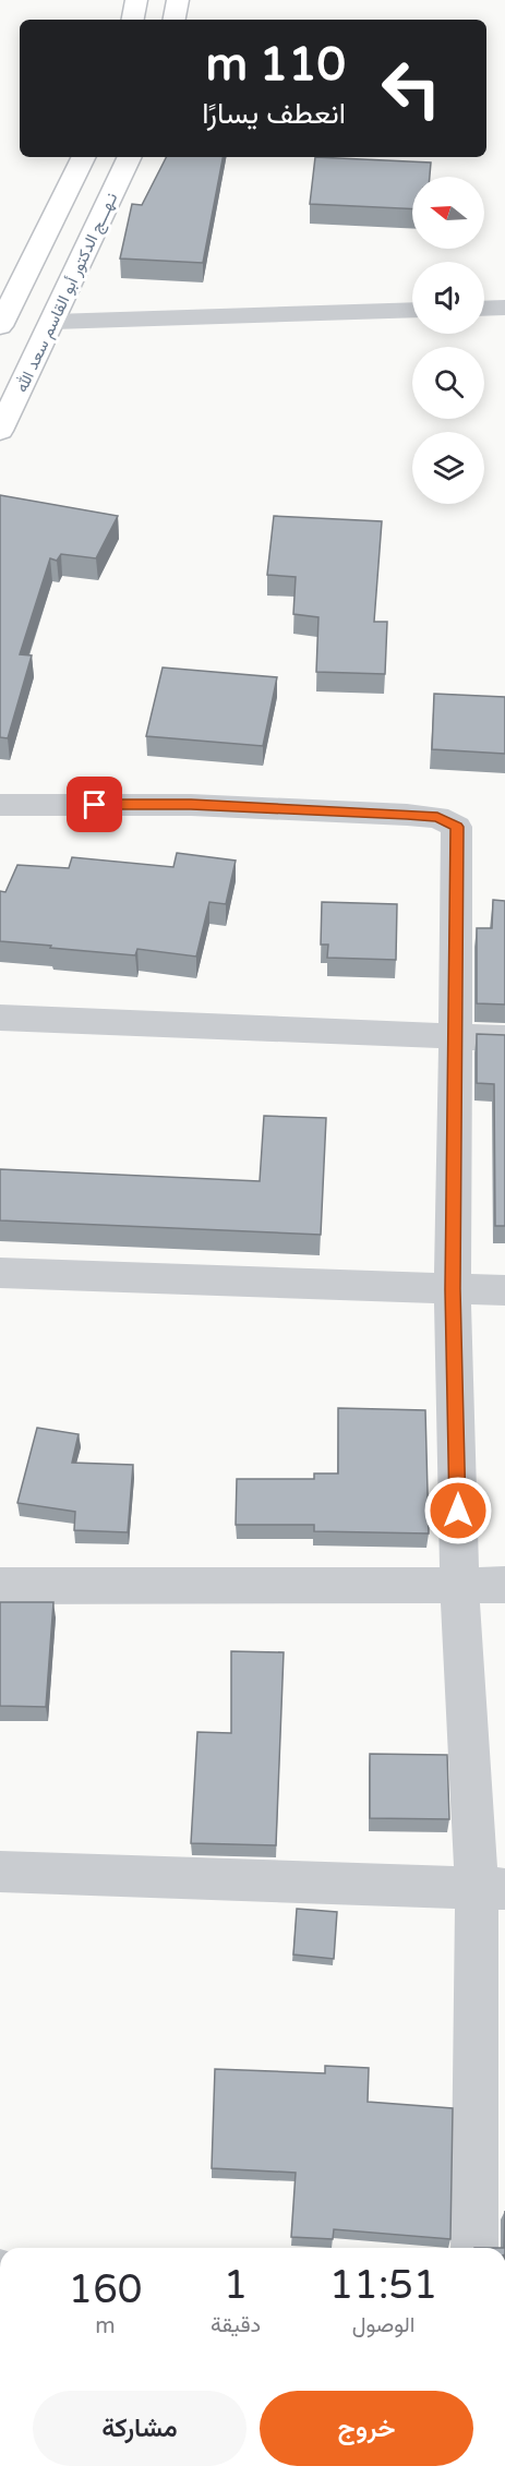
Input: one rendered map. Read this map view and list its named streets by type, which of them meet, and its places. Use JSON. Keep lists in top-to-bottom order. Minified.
{"streets":{"main road":["نـهـــج الدكتور أبو القاسم سعد الله"]},"north":"left","page":{"turn":["110 m","انعطف يسارًا"],"eta":["11:51","الوصول","1","دقيقة","160","m"],"buttons":["خروج","مشاركة"]}}
